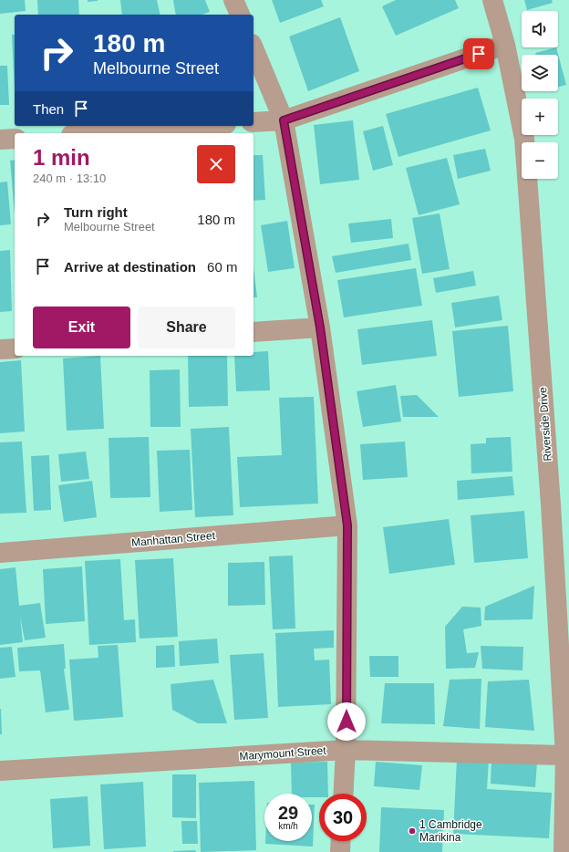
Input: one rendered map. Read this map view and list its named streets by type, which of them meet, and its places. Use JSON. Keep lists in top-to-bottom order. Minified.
{"streets":{"street":["Riverside Drive","Manhattan Street","Marymount Street"]},"crossings":[["Riverside Drive","Marymount Street"]],"places":["1 Cambridge Marikina"],"page":{"map_buttons":["+","−"],"turn":["180 m","Melbourne Street"],"then":"Then","heading":["1 min","240 m · 13:10"],"list":[{"name":"Turn right","note":"Melbourne Street","value":"180 m"},{"name":"Arrive at destination","value":"60 m"}],"buttons":["Exit","Share"],"speed":"29 km/h","limit":"30"}}
